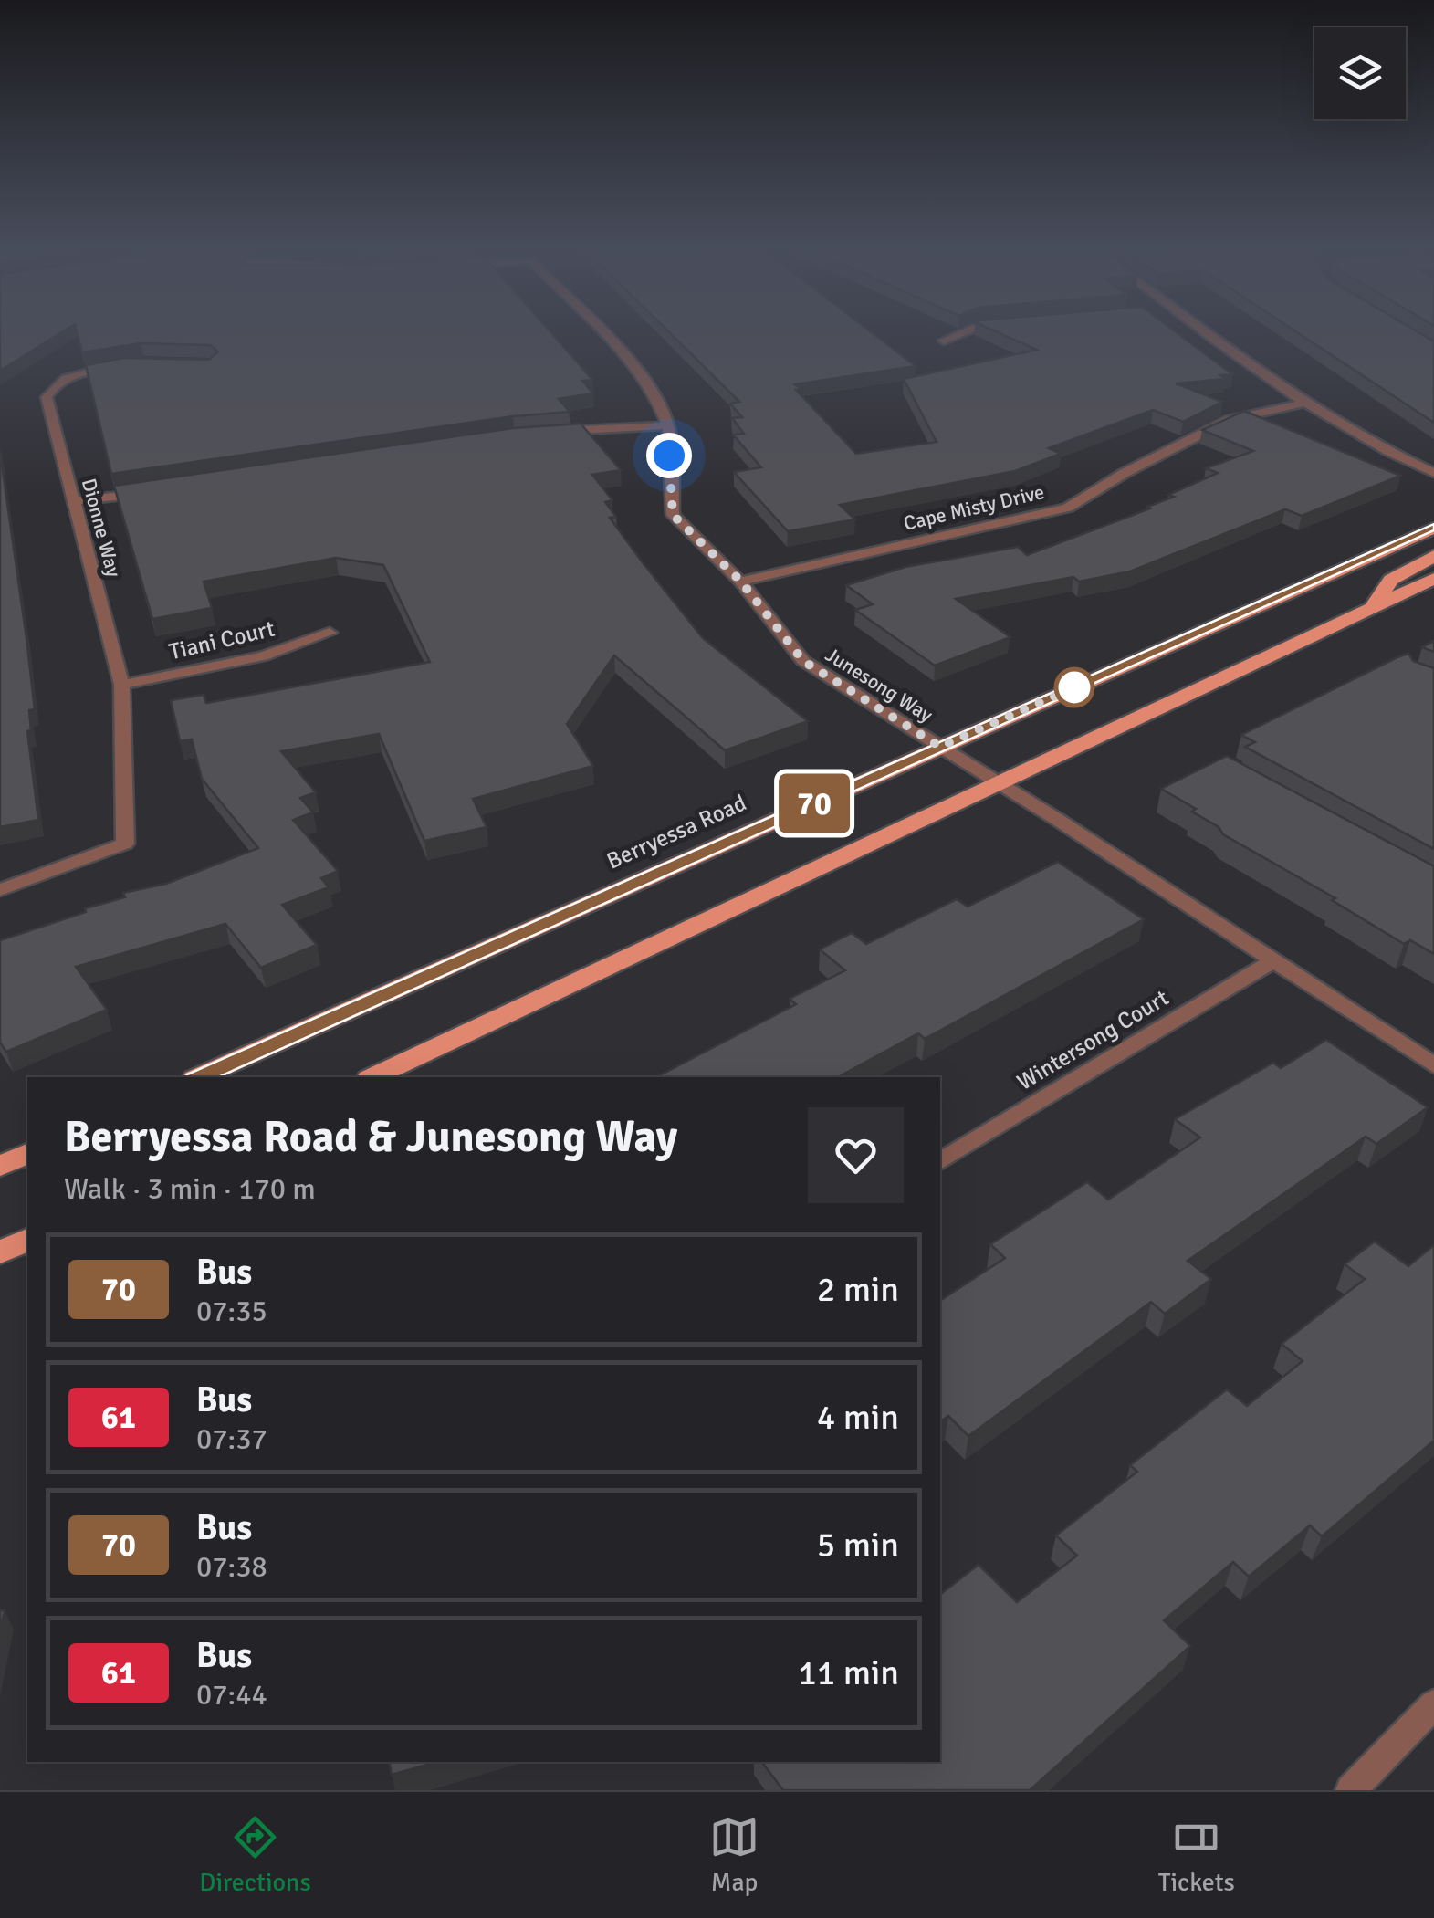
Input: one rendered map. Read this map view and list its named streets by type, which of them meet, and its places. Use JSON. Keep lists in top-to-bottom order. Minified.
{"streets":{"main road":["Berryessa Road"],"street":["Cape Misty Drive","Dionne Way","Tiani Court","Junesong Way","Wintersong Court"]},"crossings":[["Cape Misty Drive","Junesong Way"],["Dionne Way","Tiani Court"],["Junesong Way","Berryessa Road"],["Junesong Way","Wintersong Court"]],"lines":["bus line 70"],"page":{"on_map":"70","heading":["Berryessa Road & Junesong Way","Walk · 3 min · 170 m"],"list":[{"mark":"70","name":"Bus","note":"07:35","value":"2 min"},{"mark":"61","name":"Bus","note":"07:37","value":"4 min"},{"mark":"70","name":"Bus","note":"07:38","value":"5 min"},{"mark":"61","name":"Bus","note":"07:44","value":"11 min"}],"tabs":["Directions","Map","Tickets"]}}
